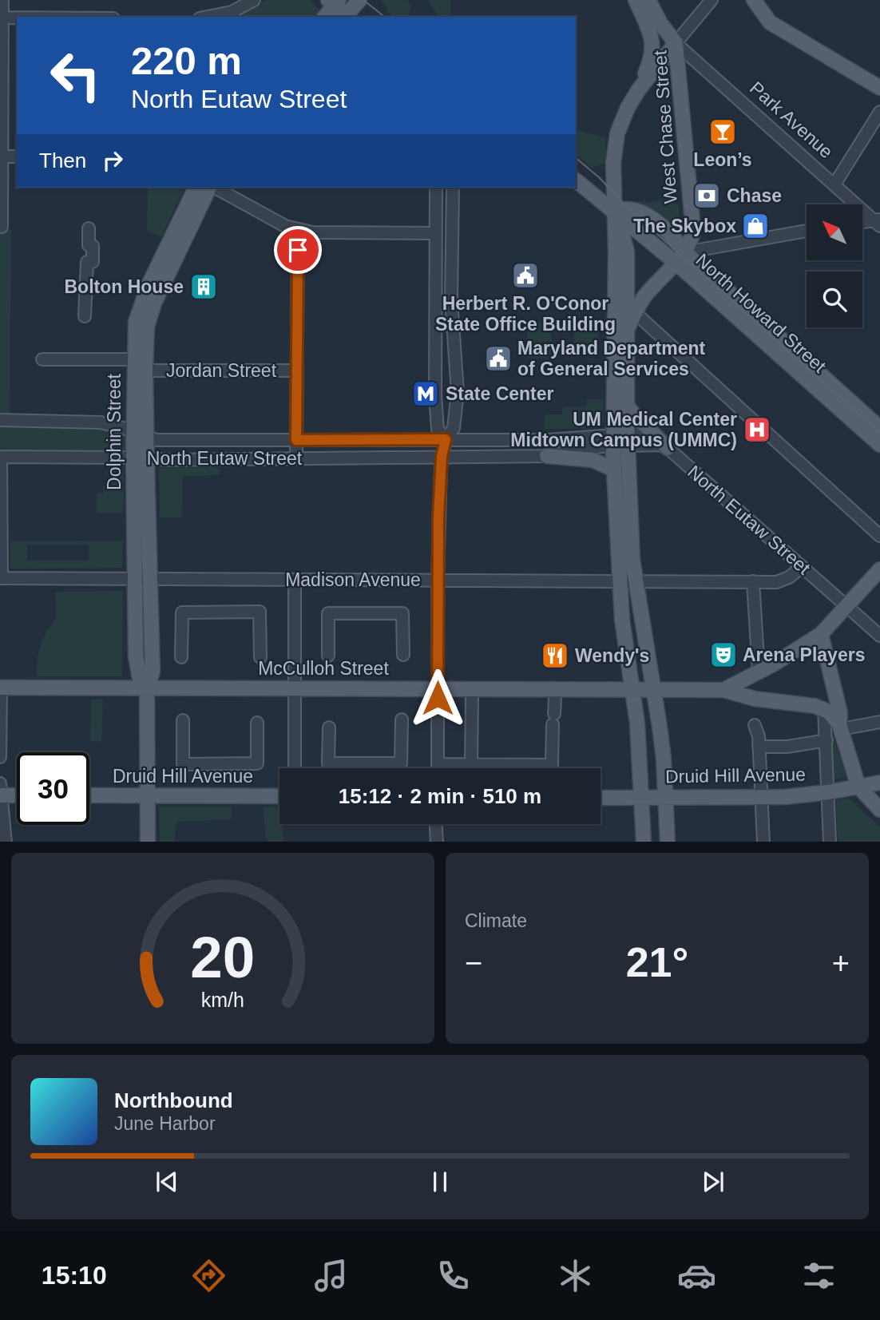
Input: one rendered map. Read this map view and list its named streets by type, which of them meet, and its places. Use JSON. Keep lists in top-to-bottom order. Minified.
{"streets":{"main road":["West Chase Street","North Howard Street","Dolphin Street","McCulloh Street","Druid Hill Avenue"],"street":["Park Avenue","Jordan Street","North Eutaw Street","Madison Avenue"]},"crossings":[["Park Avenue","West Chase Street"],["West Chase Street","North Howard Street"],["Jordan Street","Dolphin Street"],["Dolphin Street","North Eutaw Street"],["Dolphin Street","Madison Avenue"],["Dolphin Street","McCulloh Street"],["Dolphin Street","Druid Hill Avenue"],["North Eutaw Street","Madison Avenue"]],"places":{"bar":["Leon’s"],"bank":["Chase"],"shop":["The Skybox"],"public building":["Herbert R. O'Conor State Office Building","Maryland Department of General Services"],"building":["Bolton House"],"metro station":["State Center"],"hospital":["UM Medical Center Midtown Campus (UMMC)"],"theatre":["Arena Players"],"restaurant":["Wendy's"]},"north":"top left","page":{"turn":["220 m","North Eutaw Street"],"then":"Then","limit":"30","trip":"15:12 · 2 min · 510 m","tile":"Climate","heat":["−","21°","+"],"song":["Northbound","June Harbor"],"tabs":"15:10","gauge":["20","km/h"]}}
